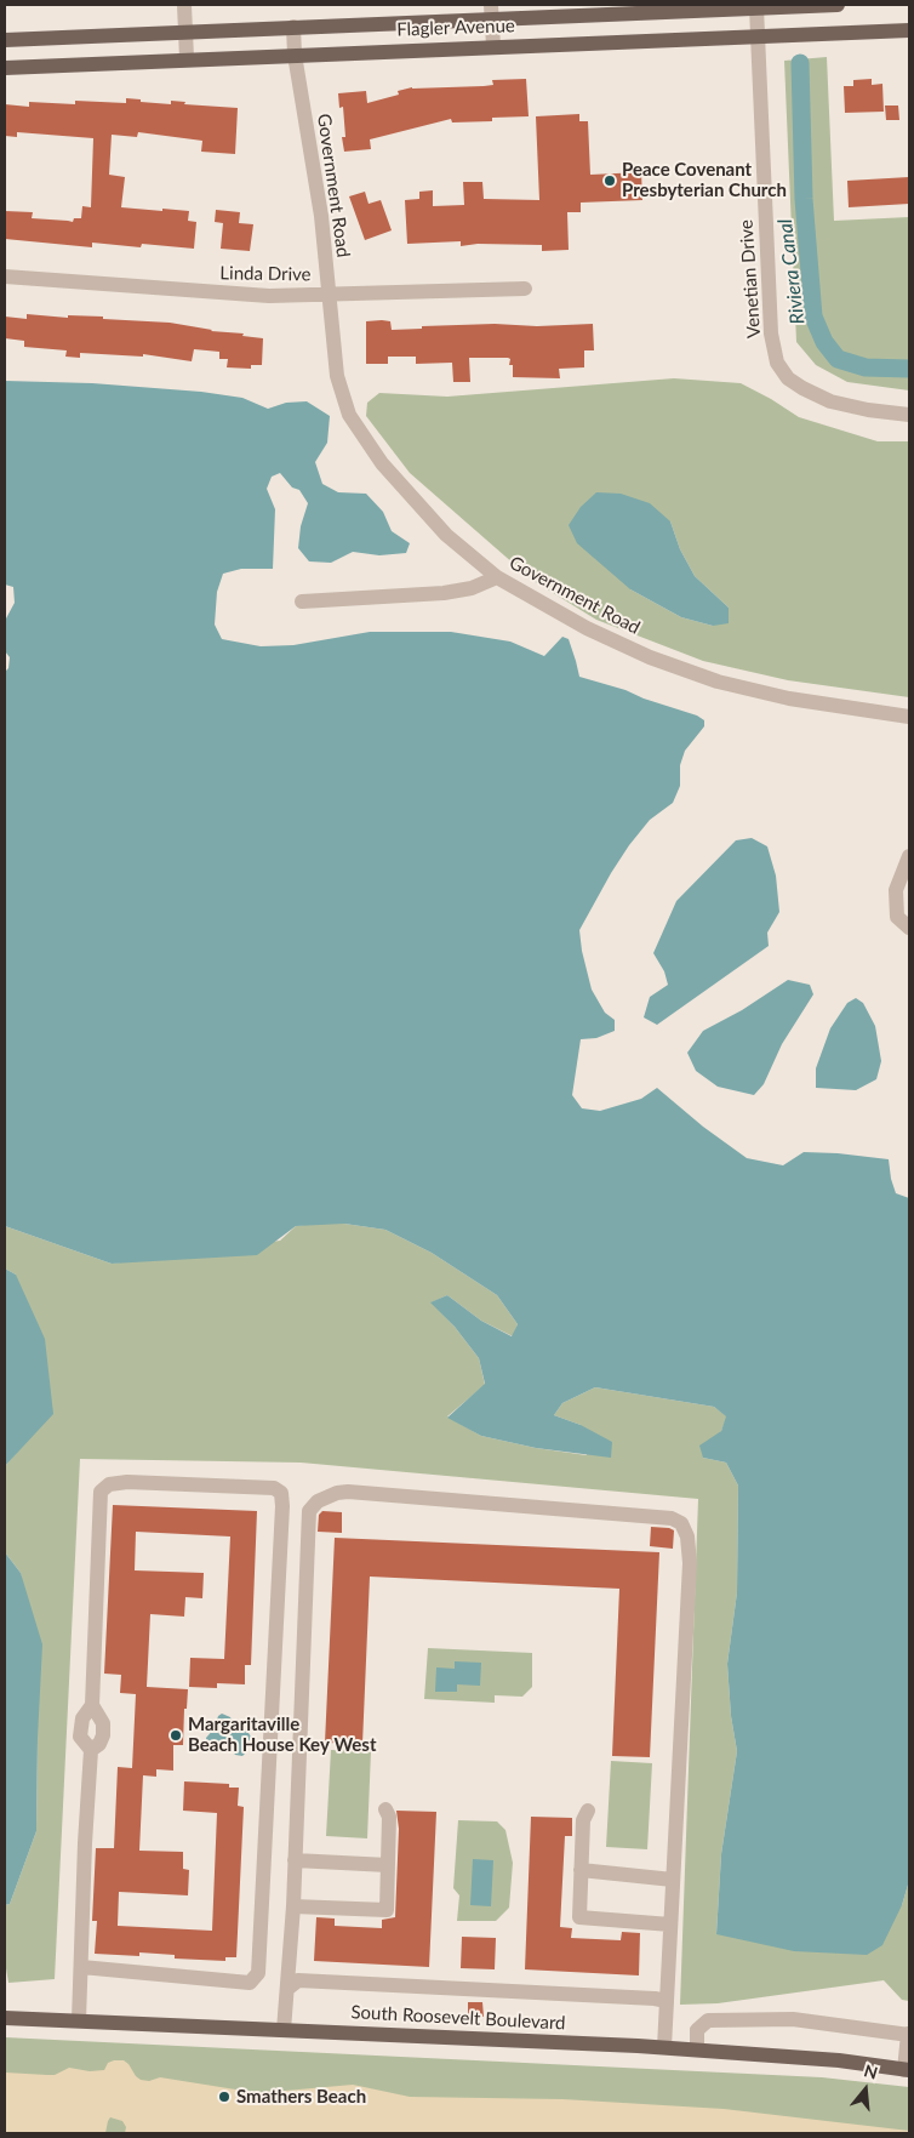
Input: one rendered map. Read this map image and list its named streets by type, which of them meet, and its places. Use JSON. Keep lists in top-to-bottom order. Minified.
{"streets":{"main road":["Flagler Avenue","South Roosevelt Boulevard"],"street":["Government Road","Linda Drive","Venetian Drive"]},"crossings":[["Flagler Avenue","Government Road"],["Flagler Avenue","Venetian Drive"],["Government Road","Linda Drive"]],"water":["Riviera Canal"],"places":["Peace Covenant Presbyterian Church","Margaritaville Beach House Key West","Smathers Beach"],"north":"top"}
